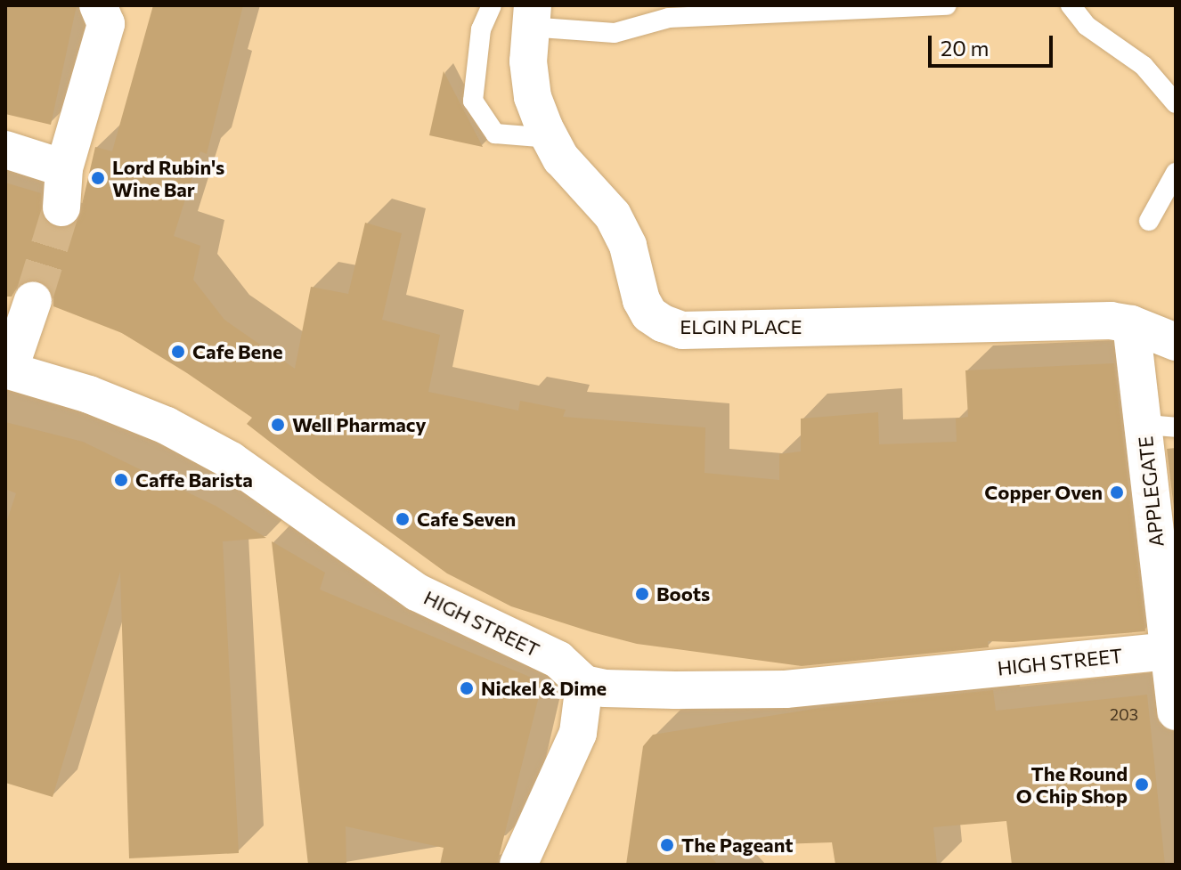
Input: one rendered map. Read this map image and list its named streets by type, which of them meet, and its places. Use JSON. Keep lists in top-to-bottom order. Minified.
{"streets":{"street":["ELGIN PLACE","APPLEGATE","HIGH STREET"]},"crossings":[["ELGIN PLACE","APPLEGATE"],["APPLEGATE","HIGH STREET"]],"places":["Lord Rubin's Wine Bar","Cafe Bene","Well Pharmacy","Caffe Barista","Copper Oven","Cafe Seven","Boots","Nickel & Dime","The Round O Chip Shop","The Pageant"],"house_numbers":["203"],"scale_bar":"20 m"}
